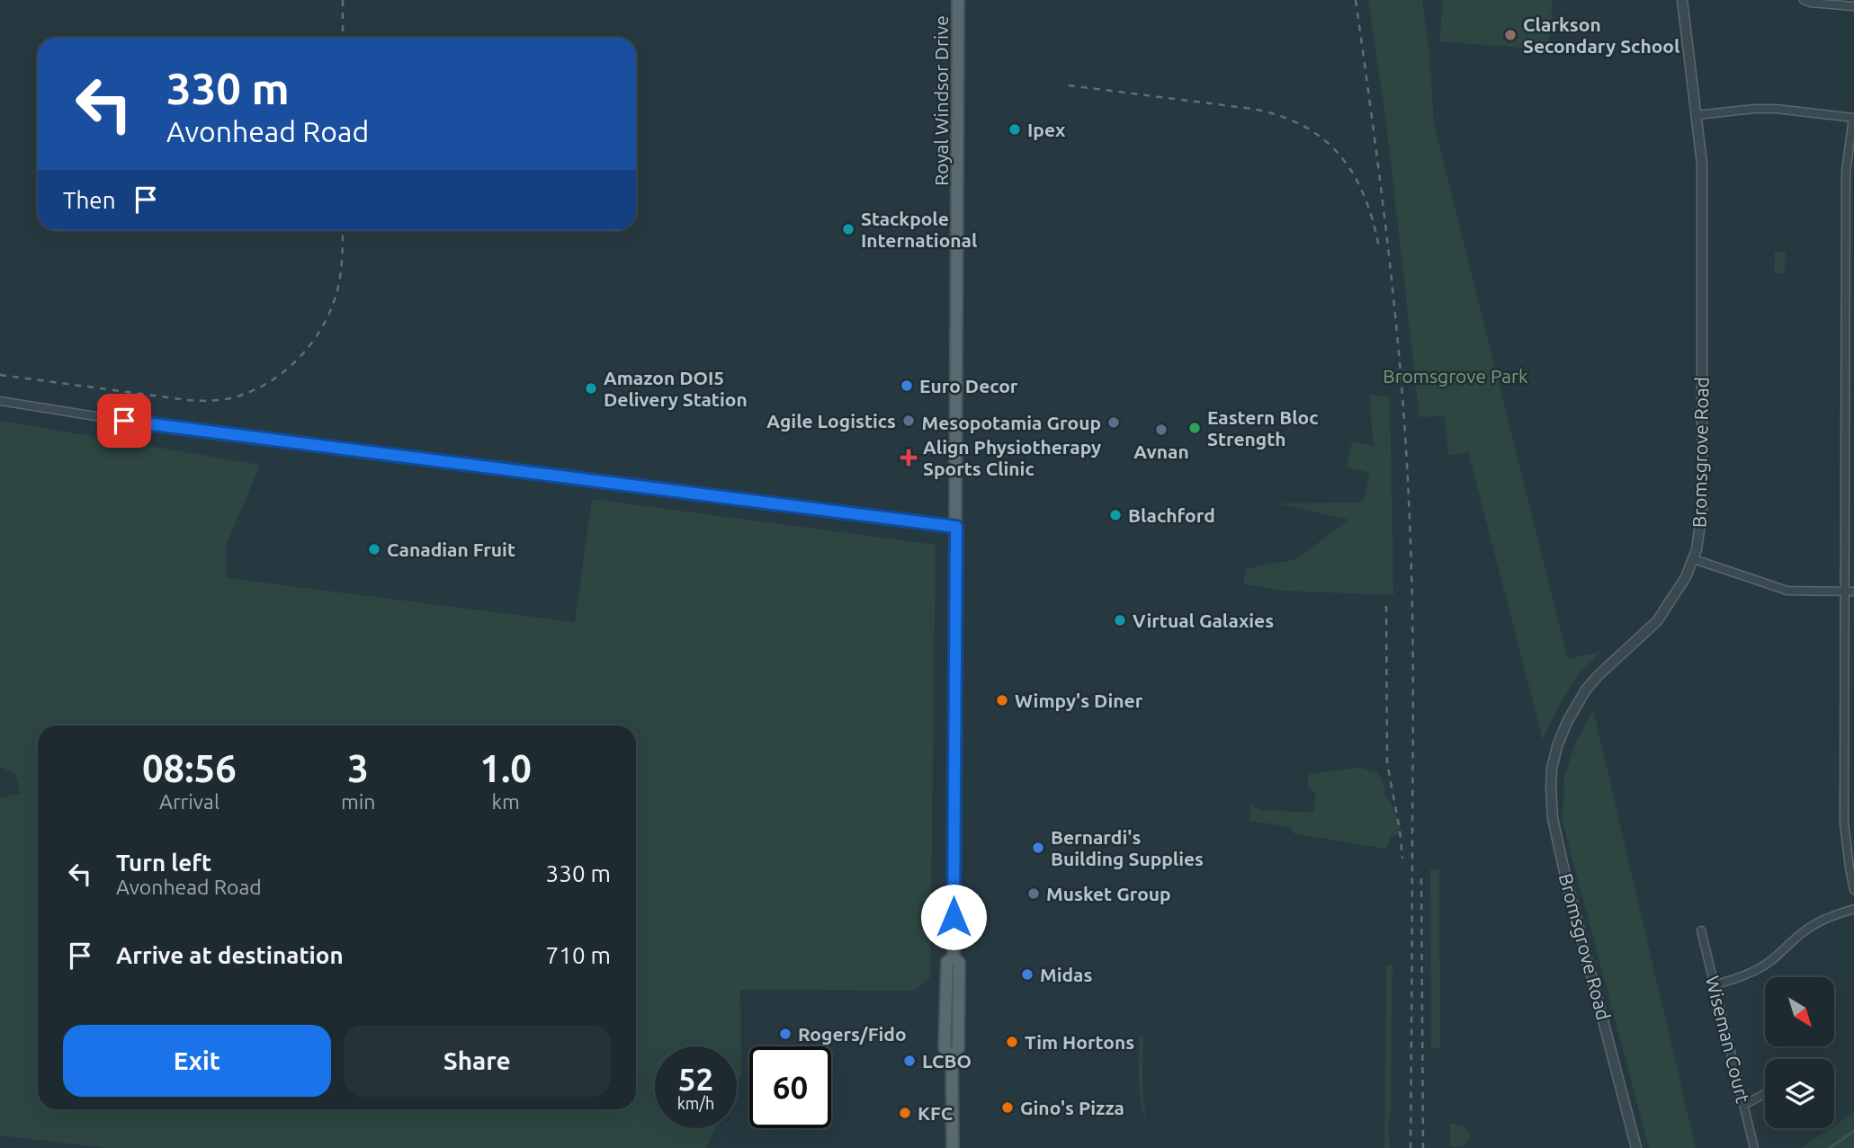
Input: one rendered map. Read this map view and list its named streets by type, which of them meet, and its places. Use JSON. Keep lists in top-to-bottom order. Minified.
{"streets":{"main road":["Royal Windsor Drive"],"street":["Bromsgrove Road","Wiseman Court"]},"parks":["Bromsgrove Park"],"places":{"other":["Clarkson Secondary School","Ipex","Stackpole International","Euro Decor","Amazon DOI5 Delivery Station","Agile Logistics","Mesopotamia Group","Eastern Bloc Strength","Avnan","Blachford","Canadian Fruit","Virtual Galaxies","Wimpy's Diner","Bernardi's Building Supplies","Musket Group","Midas","Rogers/Fido","Tim Hortons","LCBO","Gino's Pizza","KFC"],"health":["Align Physiotherapy Sports Clinic"]},"north":"bottom right","page":{"turn":["330 m","Avonhead Road"],"then":"Then","eta":["08:56","Arrival","3","min","1.0","km"],"list":[{"name":"Turn left","note":"Avonhead Road","value":"330 m"},{"name":"Arrive at destination","value":"710 m"}],"buttons":["Exit","Share"],"speed":"52 km/h","limit":"60"}}
